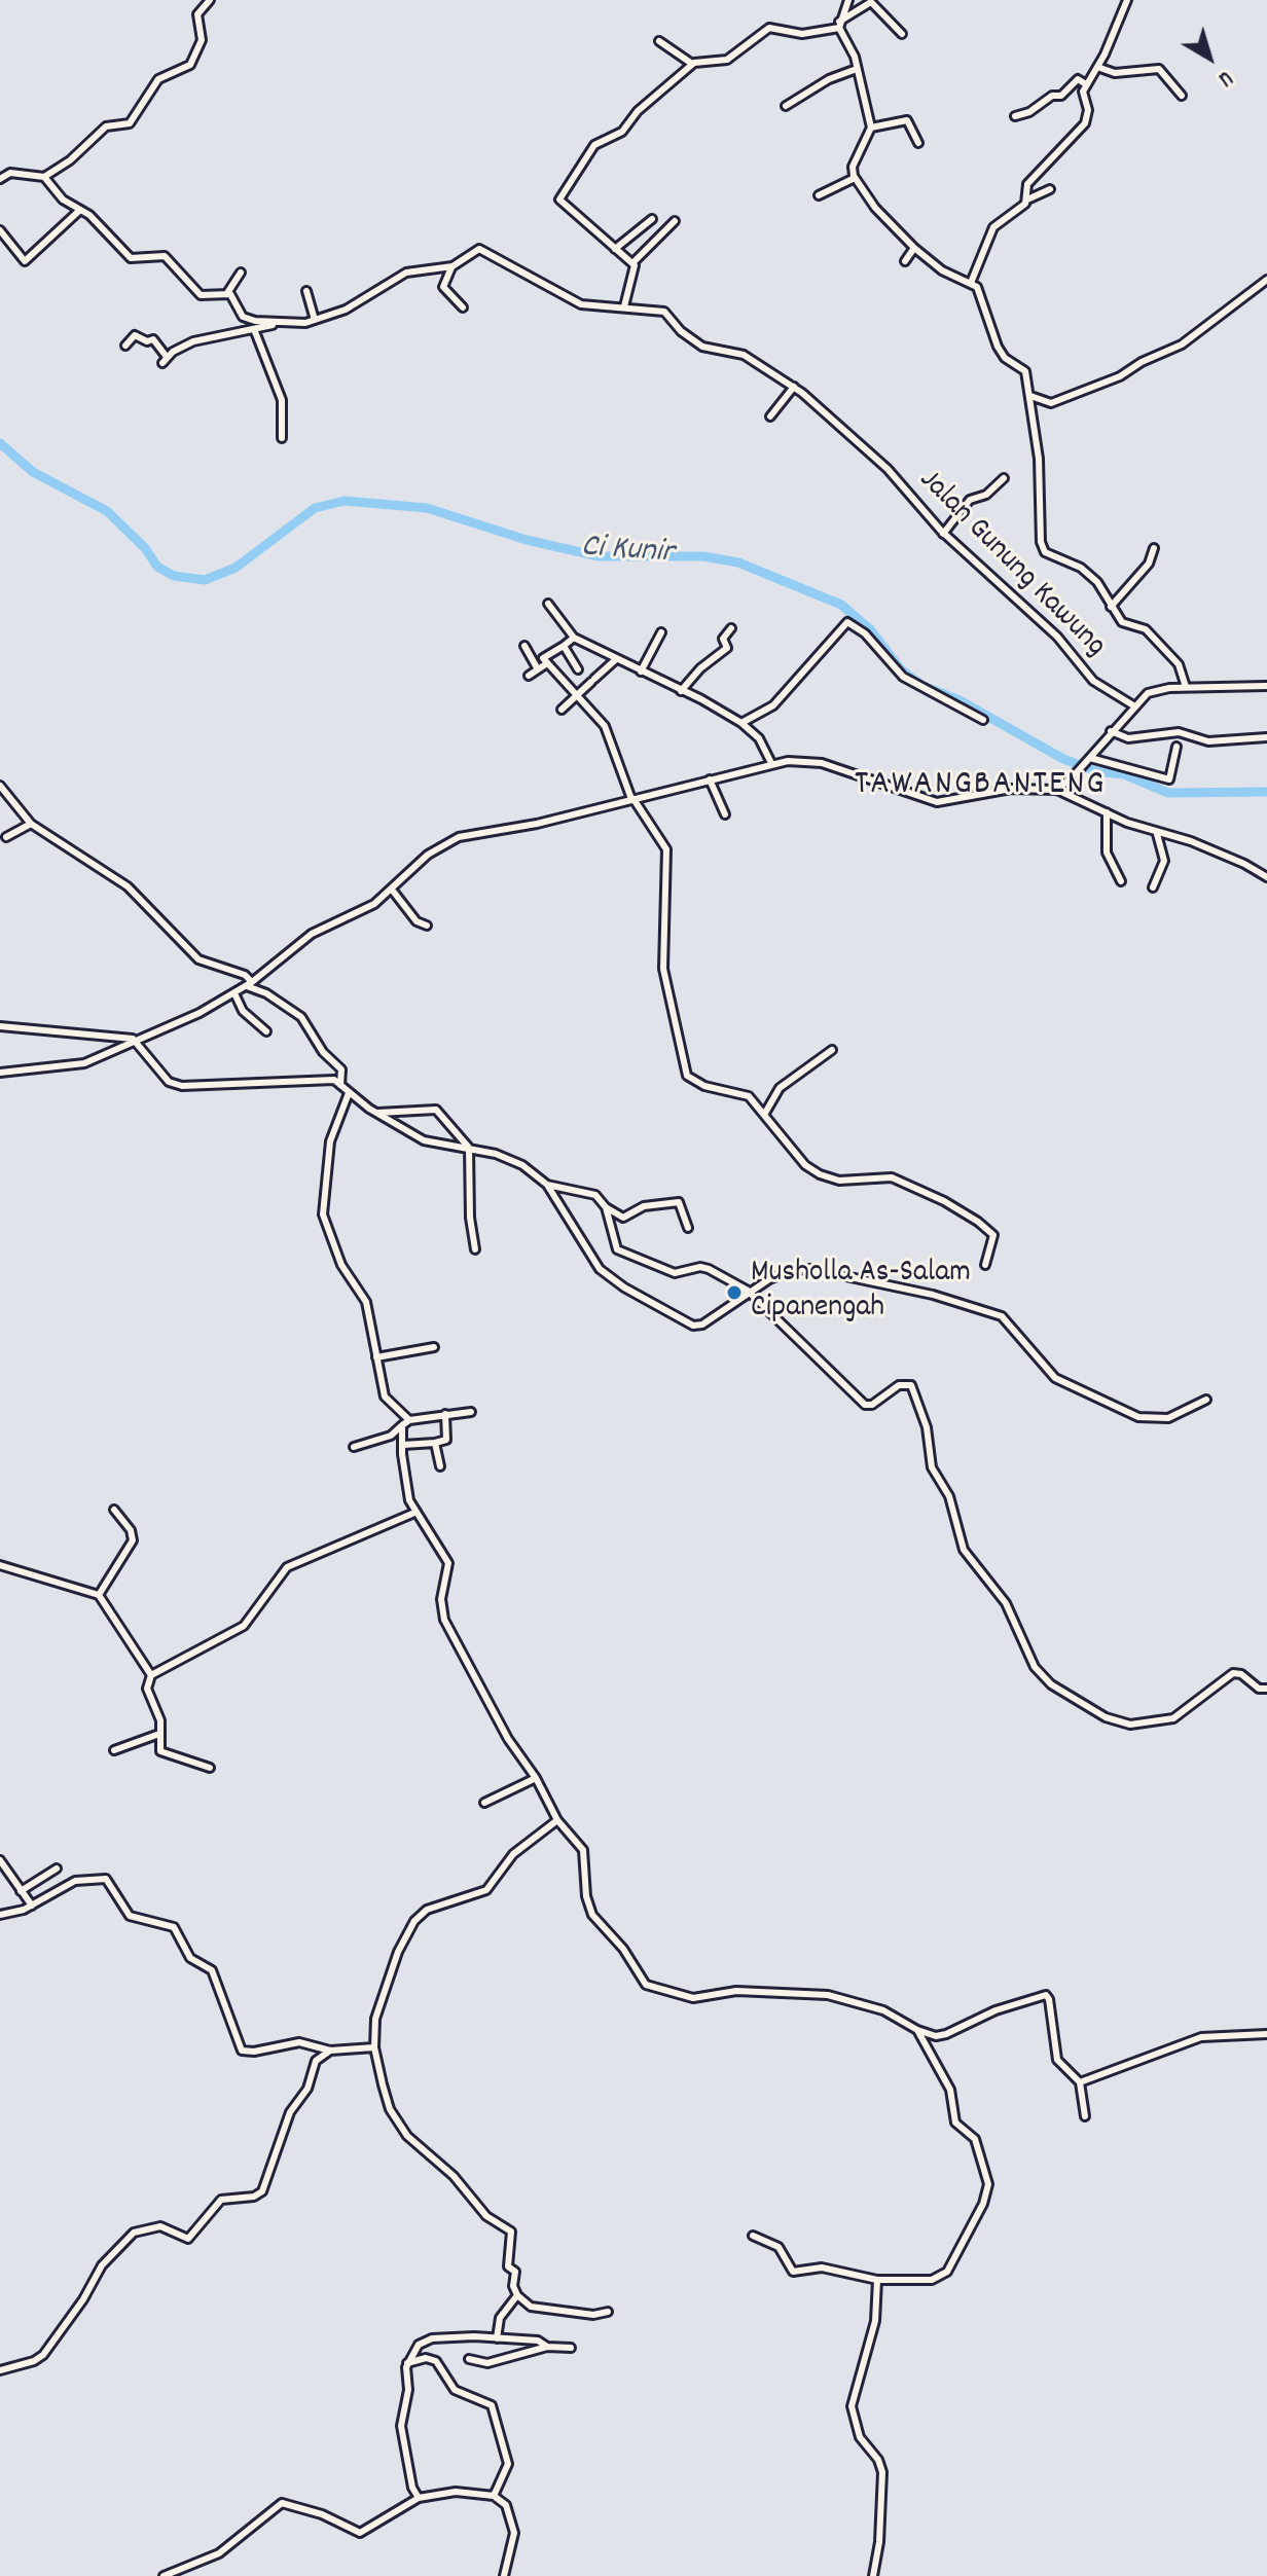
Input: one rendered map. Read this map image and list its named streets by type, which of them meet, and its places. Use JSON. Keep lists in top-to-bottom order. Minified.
{"streets":{"street":["Jalan Gunung Kawung"]},"districts":["TAWANGBANTENG"],"water":["Ci Kunir"],"places":["Musholla As-Salam Cipanengah"],"north":"bottom right"}
